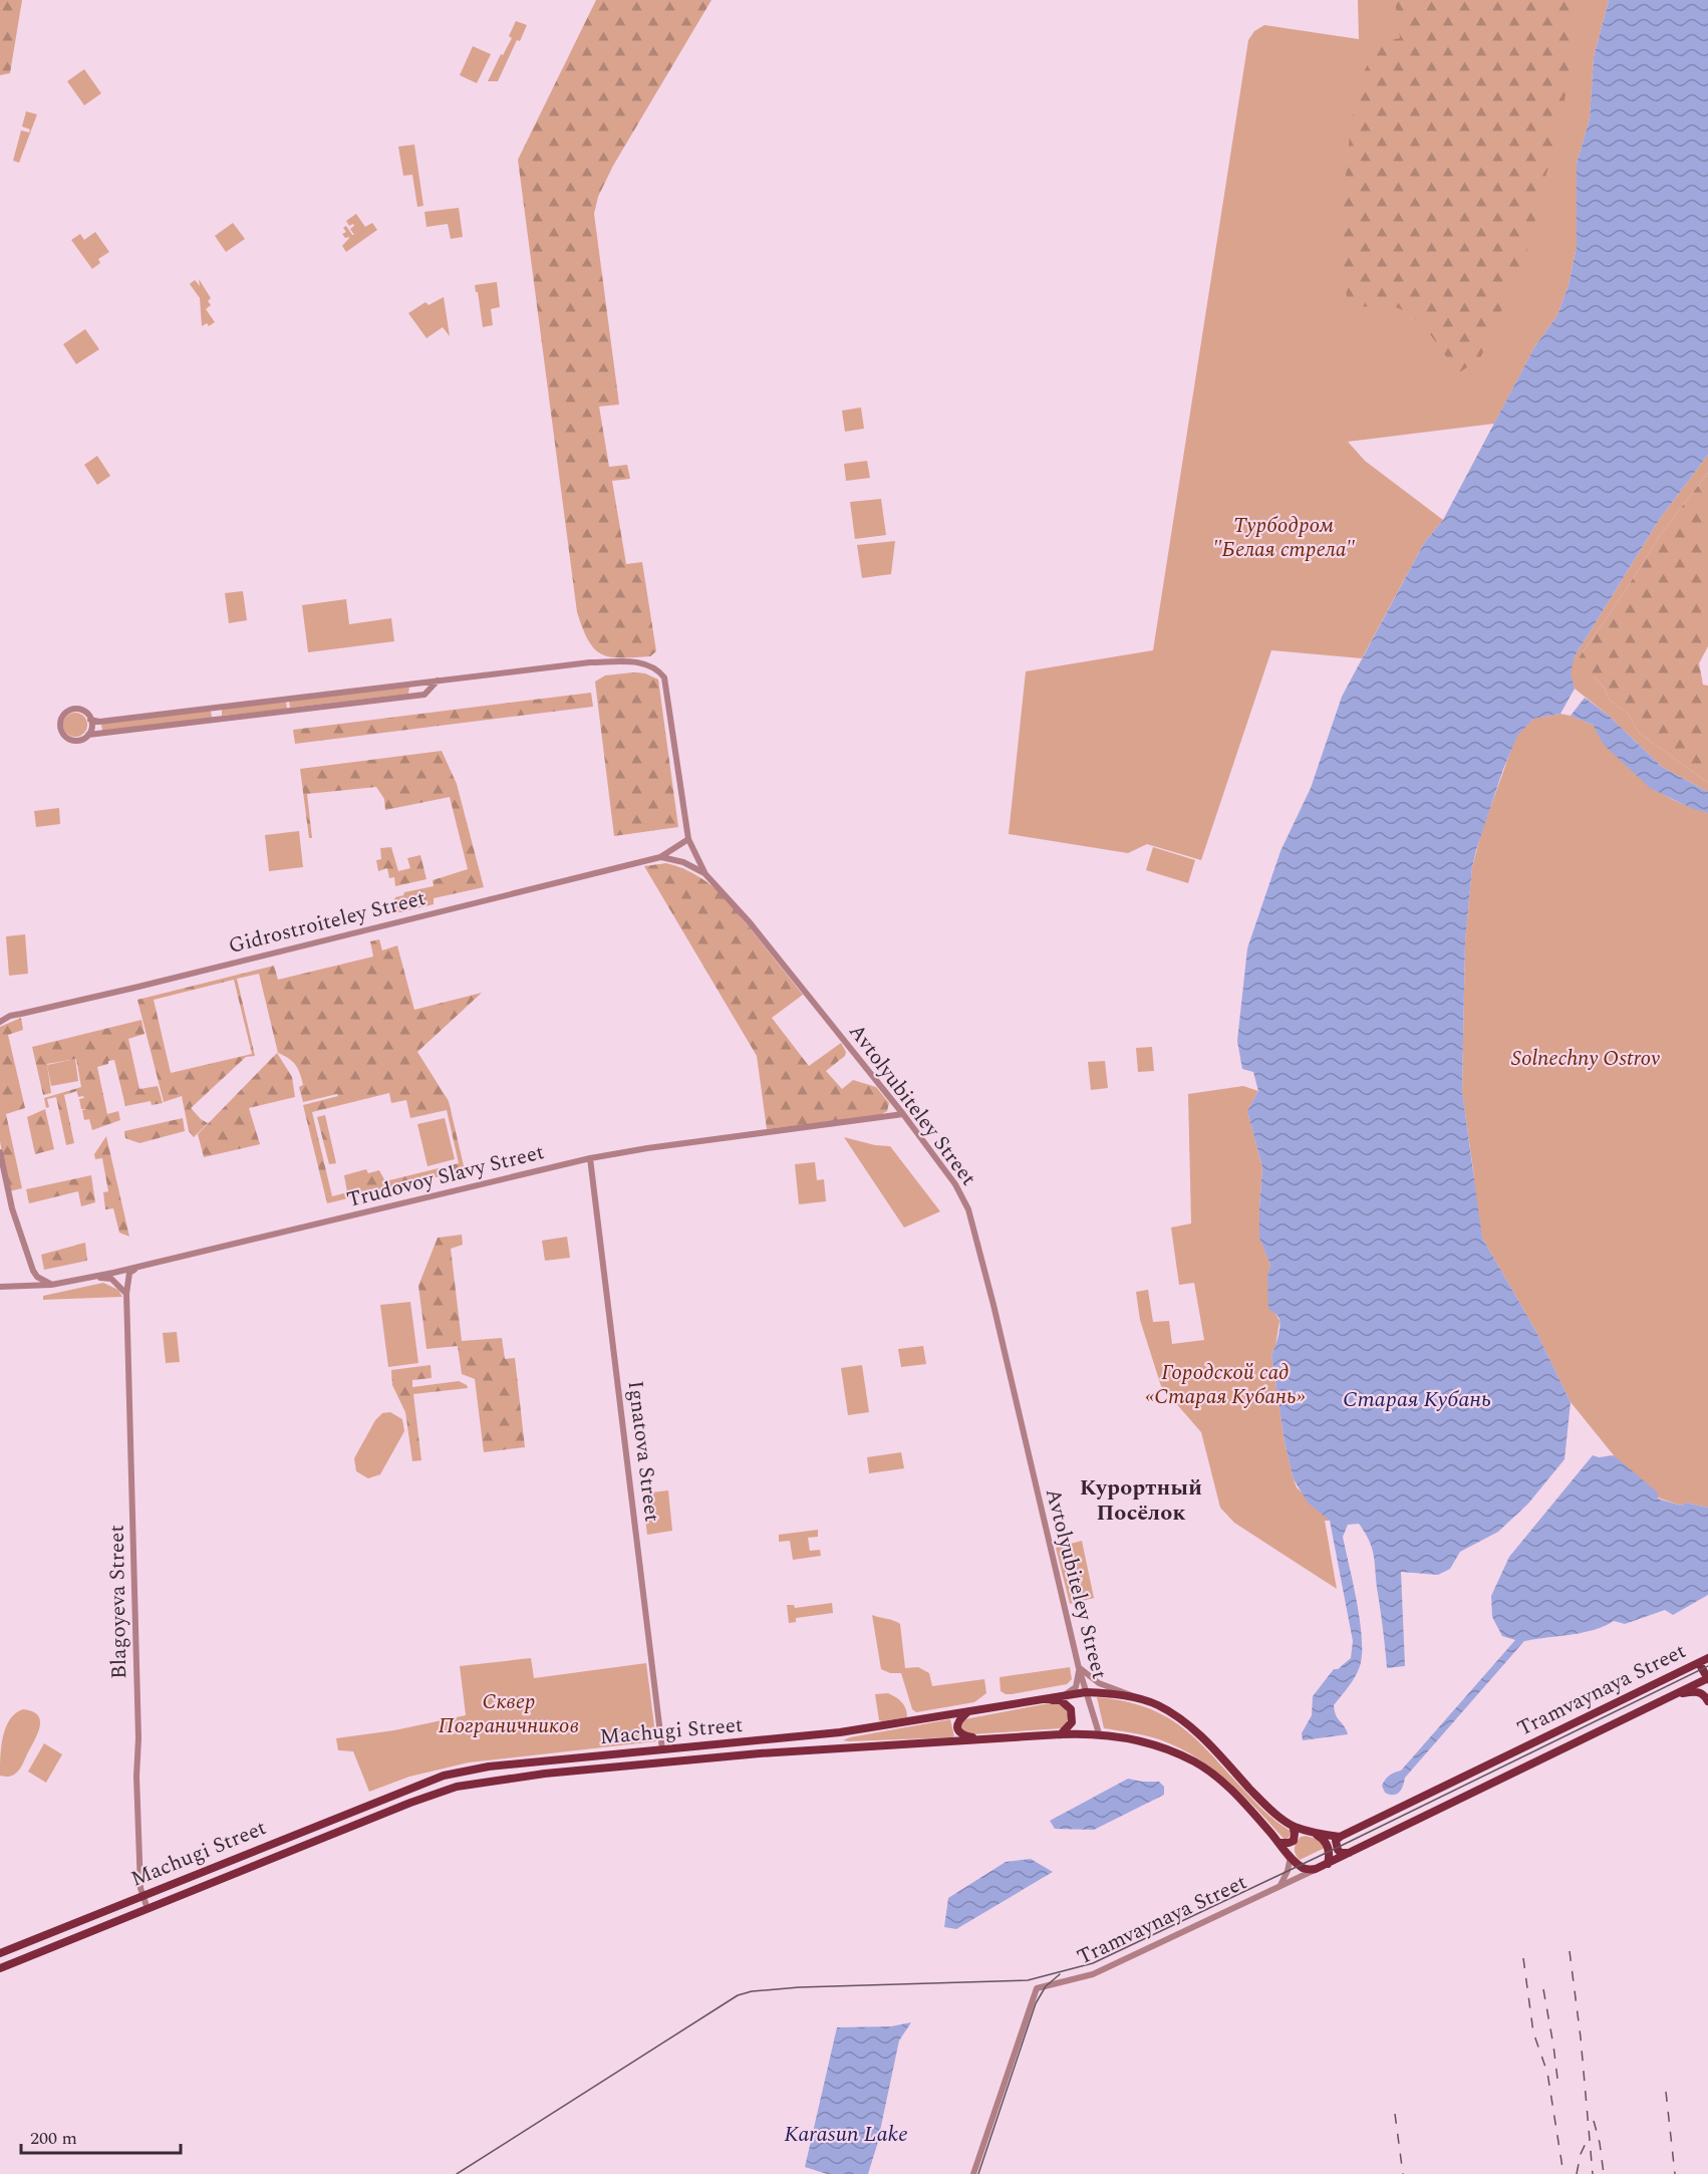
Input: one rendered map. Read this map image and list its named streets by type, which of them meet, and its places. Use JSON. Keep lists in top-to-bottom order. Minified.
{"streets":{"main road":["Tramvaynaya Street","Machugi Street"],"street":["Gidrostroiteley Street","Avtolyubiteley Street","Trudovoy Slavy Street","Ignatova Street","Blagoyeva Street"]},"crossings":[["Gidrostroiteley Street","Avtolyubiteley Street"],["Avtolyubiteley Street","Trudovoy Slavy Street"],["Avtolyubiteley Street","Machugi Street"],["Trudovoy Slavy Street","Ignatova Street"],["Trudovoy Slavy Street","Blagoyeva Street"],["Ignatova Street","Machugi Street"],["Blagoyeva Street","Machugi Street"],["Tramvaynaya Street","Machugi Street"]],"districts":["Курортный Посёлок"],"water":["Старая Кубань","Karasun Lake"],"parks":["Турбодром \"Белая стрела\"","Solnechny Ostrov","Городской сад «Старая Кубань»","Сквер Пограничников"],"scale_bar":"200 m"}
